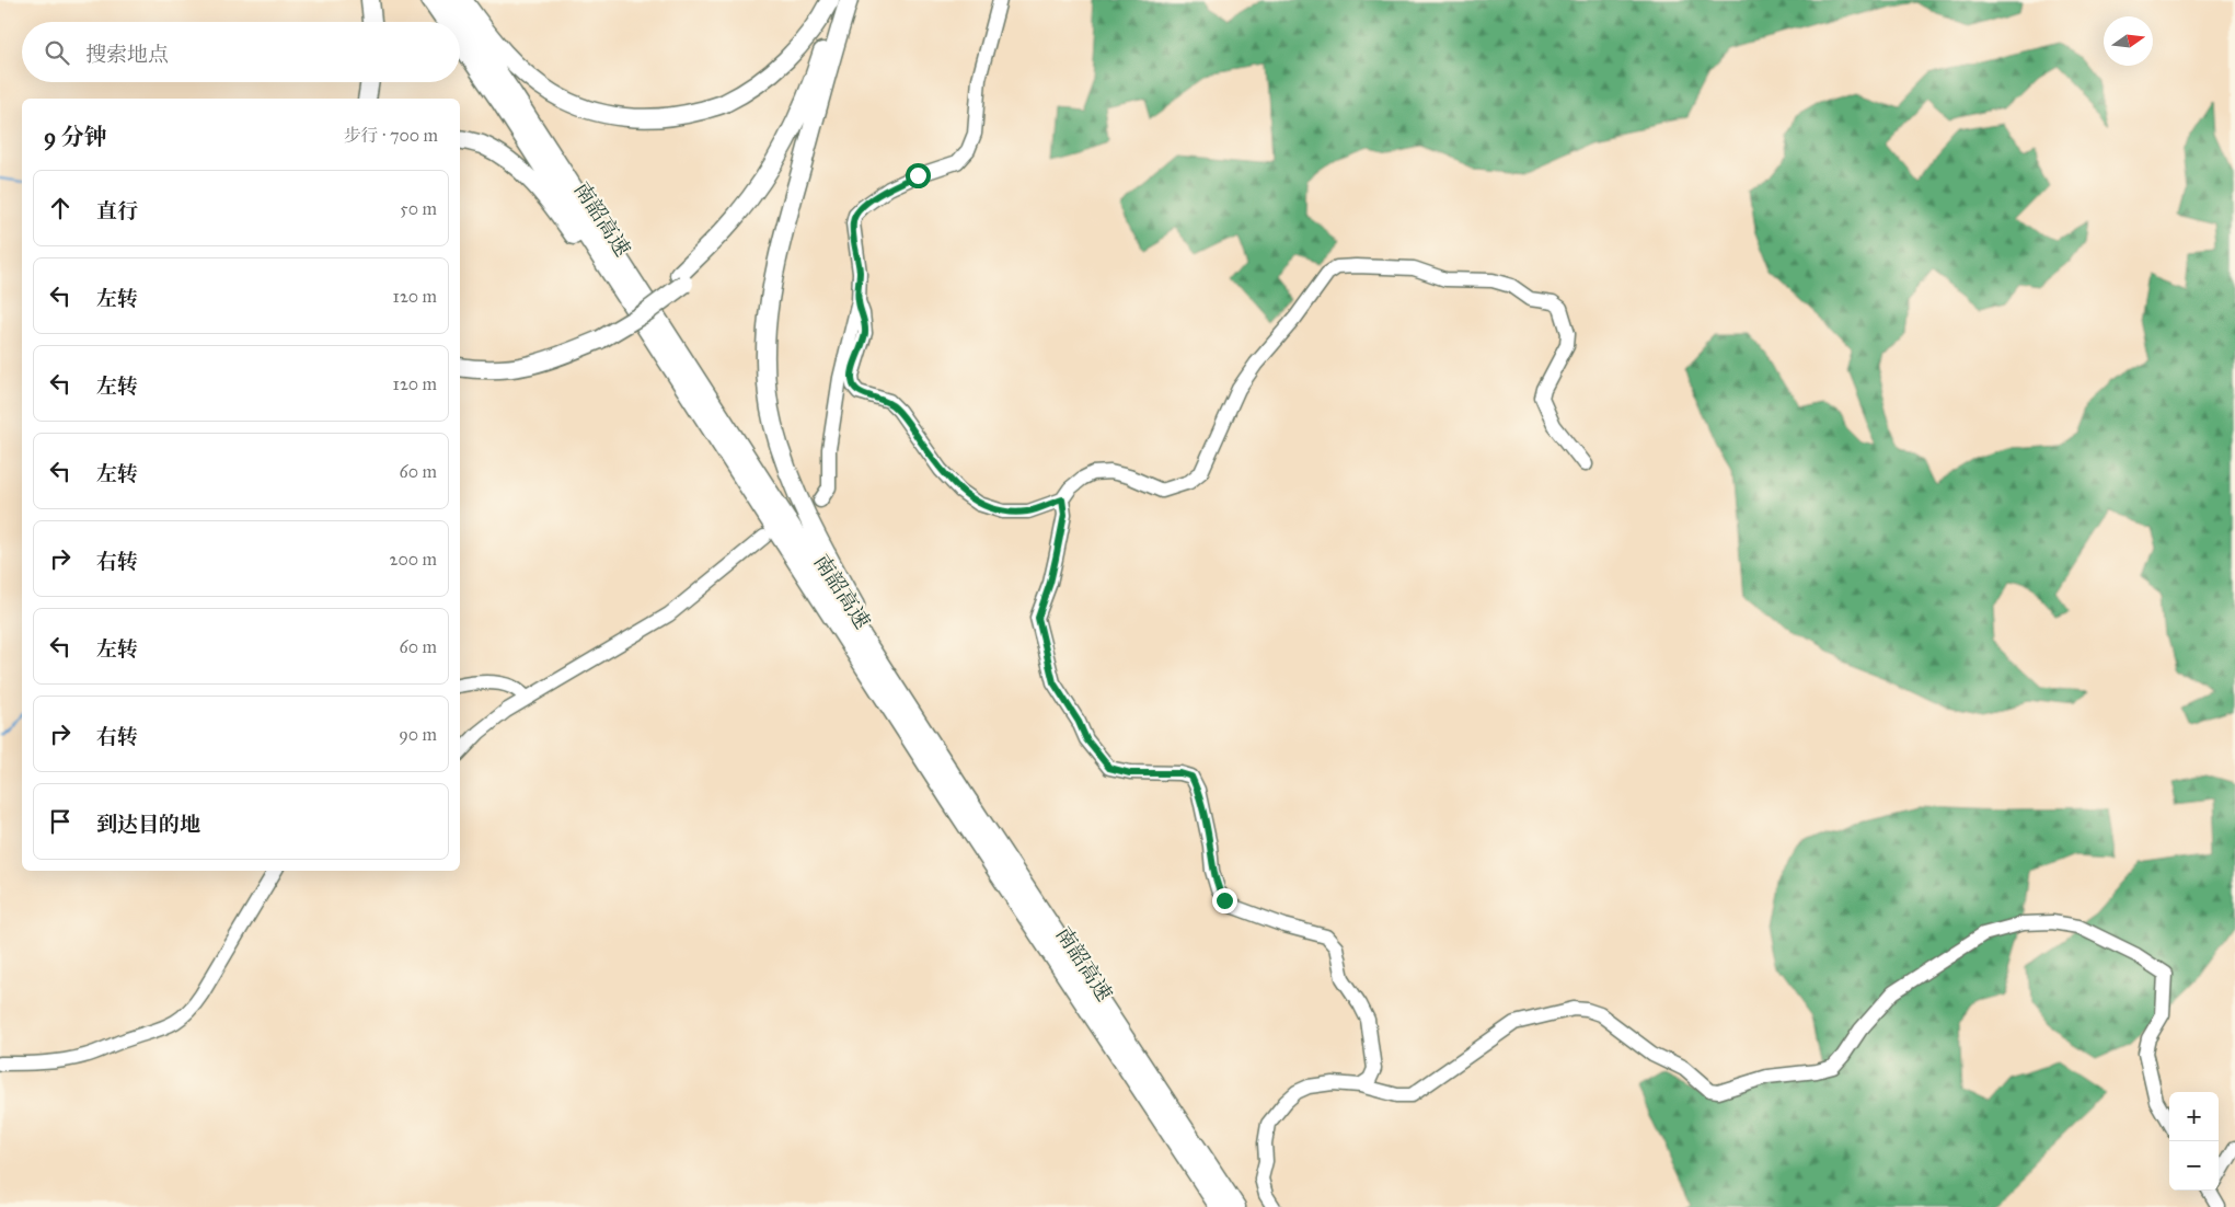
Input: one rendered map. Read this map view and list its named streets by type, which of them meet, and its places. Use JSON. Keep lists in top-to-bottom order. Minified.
{"streets":{"highway":["南韶高速"]},"north":"right","page":{"search":"搜索地点","heading":["9 分钟","步行 · 700 m"],"list":[["直行","50 m"],["左转","120 m"],["左转","120 m"],["左转","60 m"],["右转","200 m"],["左转","60 m"],["右转","90 m"],"到达目的地"],"map_buttons":["+","−"]}}
